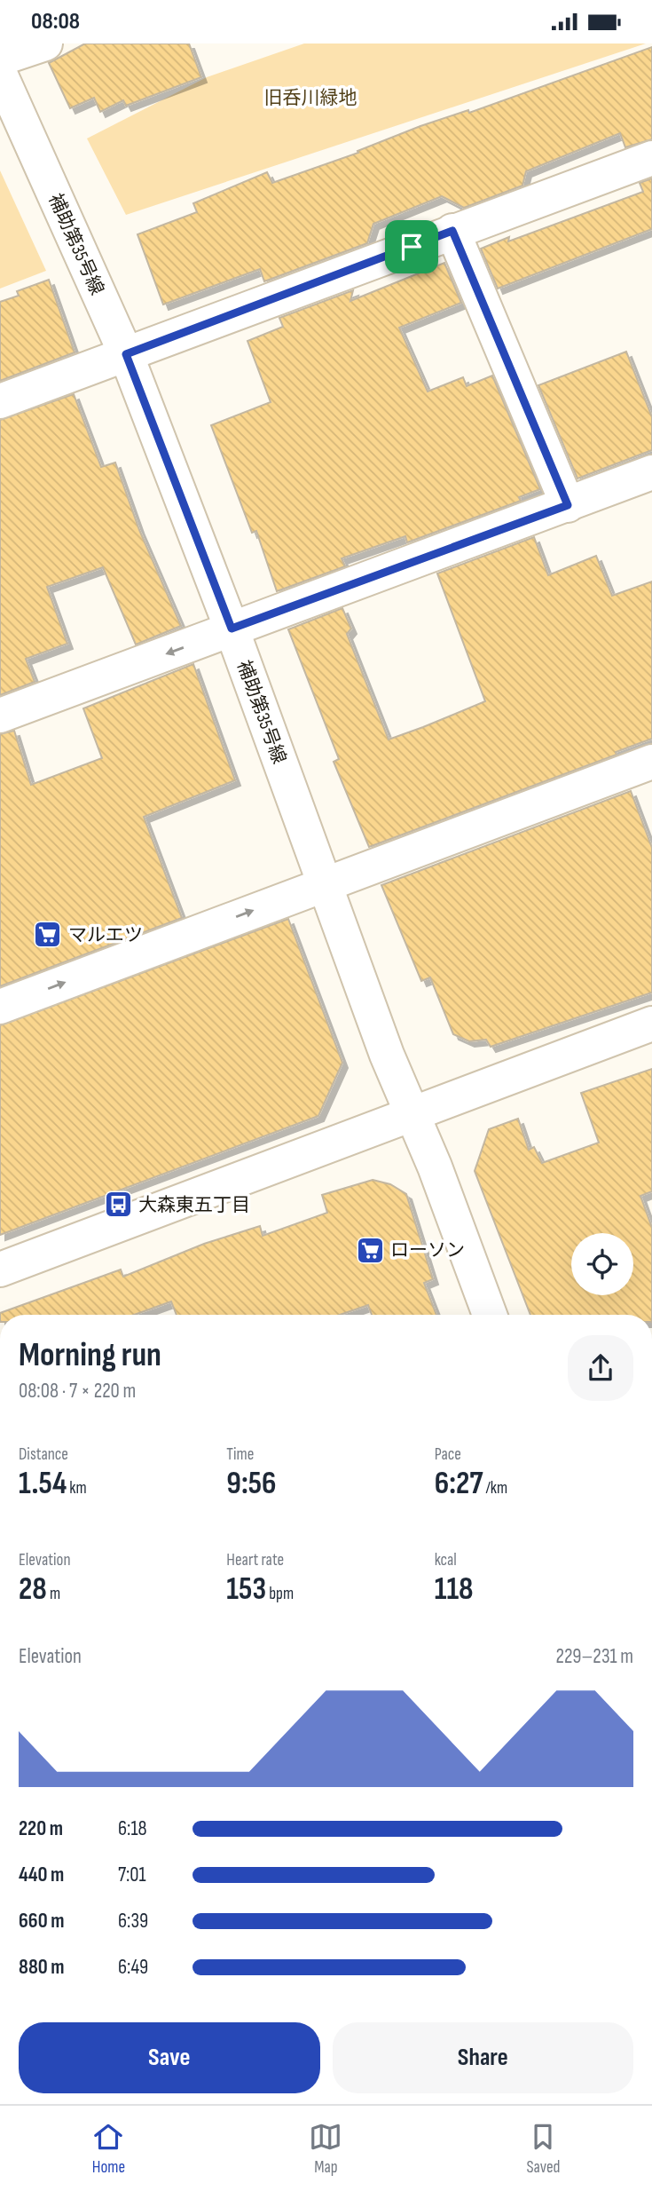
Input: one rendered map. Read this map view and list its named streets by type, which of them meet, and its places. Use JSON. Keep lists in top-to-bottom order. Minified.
{"streets":{"street":["補助第35号線"]},"parks":["旧呑川緑地"],"places":{"supermarket":["マルエツ","ローソン"],"bus stop":["大森東五丁目"]},"page":{"status":"08:08","heading":["Morning run","08:08 · 7 × 220 m"],"stats":[["Distance","1.54 km"],["Time","9:56"],["Pace","6:27 /km"],["Elevation","28 m"],["Heart rate","153 bpm"],["kcal","118"]],"chart":["Elevation","229–231 m"],"list":[{"name":"220 m","note":"6:18"},{"name":"440 m","note":"7:01"},{"name":"660 m","note":"6:39"},{"name":"880 m","note":"6:49"}],"buttons":["Save","Share"],"tabs":["Home","Map","Saved"]}}
